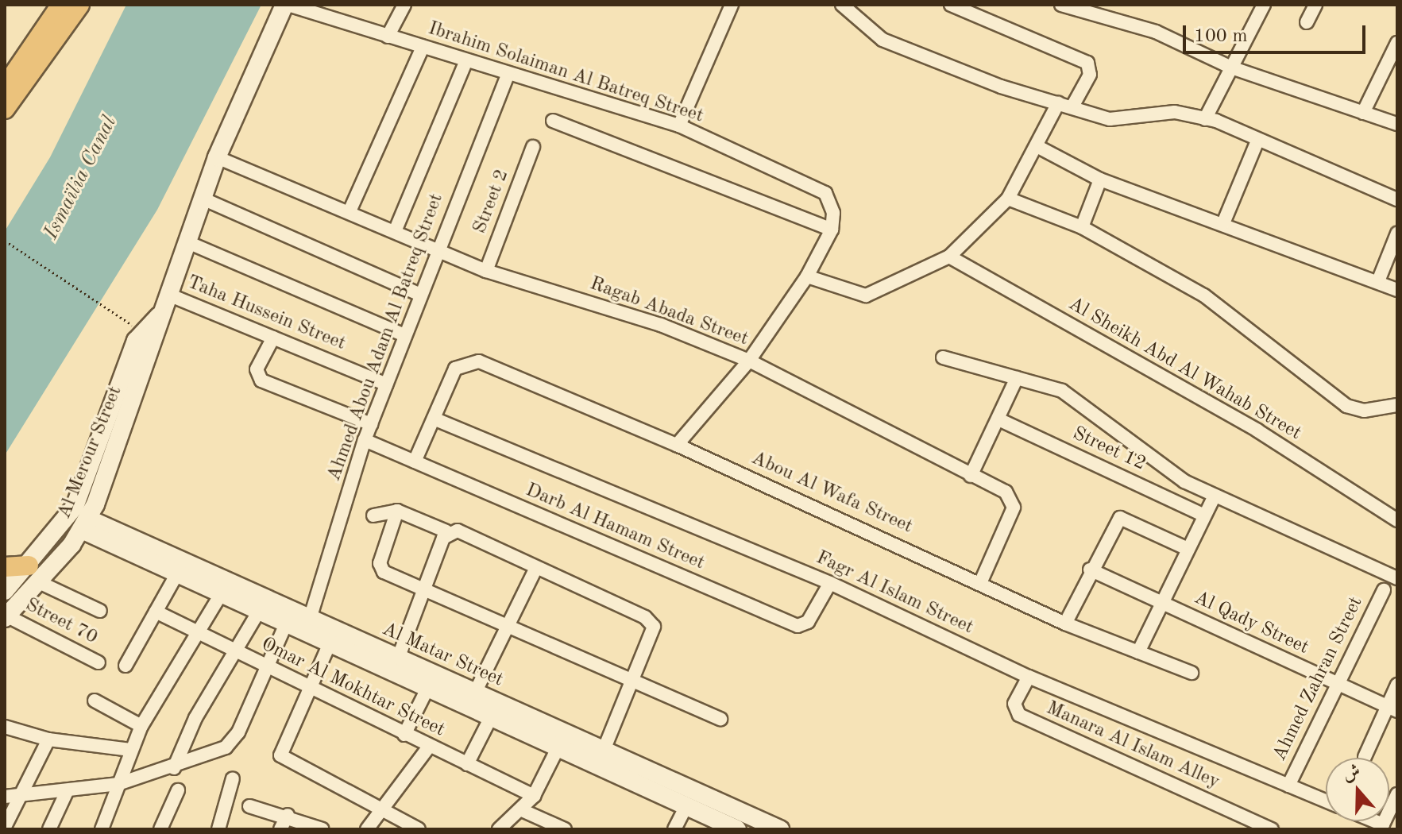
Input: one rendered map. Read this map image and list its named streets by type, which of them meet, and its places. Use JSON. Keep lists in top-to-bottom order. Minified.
{"streets":{"street":["Ibrahim Solaiman Al Batreq Street","Street 2","Ragab Abada Street","Taha Hussein Street","Ahmed Abou Adam Al Batreq Street","Al Sheikh Abd Al Wahab Street","Street 12","Al Merour Street","Abou Al Wafa Street","Darb Al Hamam Street","Fagr Al Islam Street","Street 70","Al Qady Street","Al Matar Street","Ahmed Zahran Street","Omar Al Mokhtar Street","Manara Al Islam Alley"]},"crossings":[["Ibrahim Solaiman Al Batreq Street","Ahmed Abou Adam Al Batreq Street"],["Ibrahim Solaiman Al Batreq Street","Al Merour Street"],["Street 2","Ragab Abada Street"],["Ragab Abada Street","Ahmed Abou Adam Al Batreq Street"],["Ragab Abada Street","Al Merour Street"],["Ragab Abada Street","Abou Al Wafa Street"],["Taha Hussein Street","Ahmed Abou Adam Al Batreq Street"],["Taha Hussein Street","Al Merour Street"],["Ahmed Abou Adam Al Batreq Street","Darb Al Hamam Street"],["Ahmed Abou Adam Al Batreq Street","Al Matar Street"],["Al Merour Street","Street 70"],["Al Merour Street","Al Matar Street"],["Abou Al Wafa Street","Fagr Al Islam Street"],["Darb Al Hamam Street","Fagr Al Islam Street"],["Fagr Al Islam Street","Ahmed Zahran Street"],["Fagr Al Islam Street","Manara Al Islam Alley"],["Al Qady Street","Ahmed Zahran Street"]],"water":["Ismaïlia Canal"],"scale_bar":"100 m","north":"top"}
